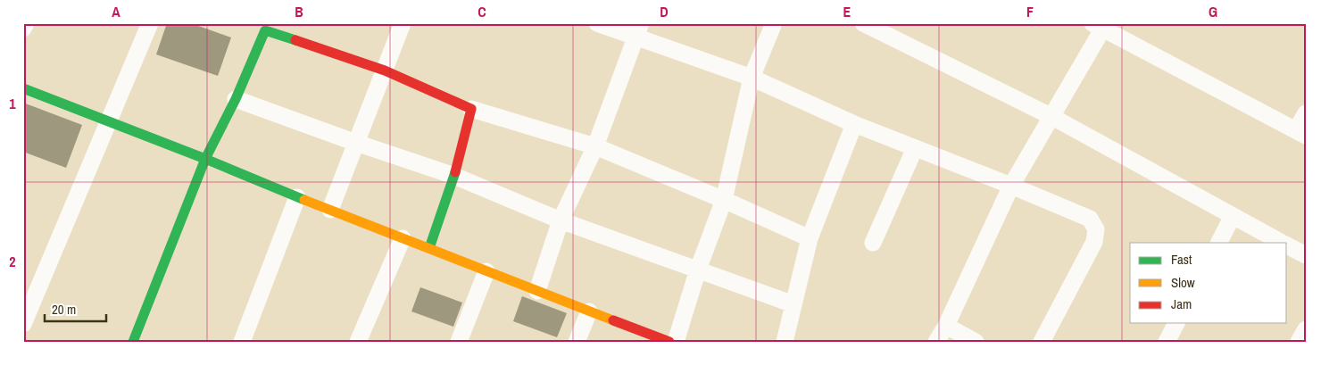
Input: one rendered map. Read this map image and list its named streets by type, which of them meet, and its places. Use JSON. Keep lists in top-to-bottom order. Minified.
{"legend":["Fast","Slow","Jam"],"scale_bar":"20 m","grid":{"columns":["A","B","C","D","E","F","G"],"rows":["1","2"]}}
